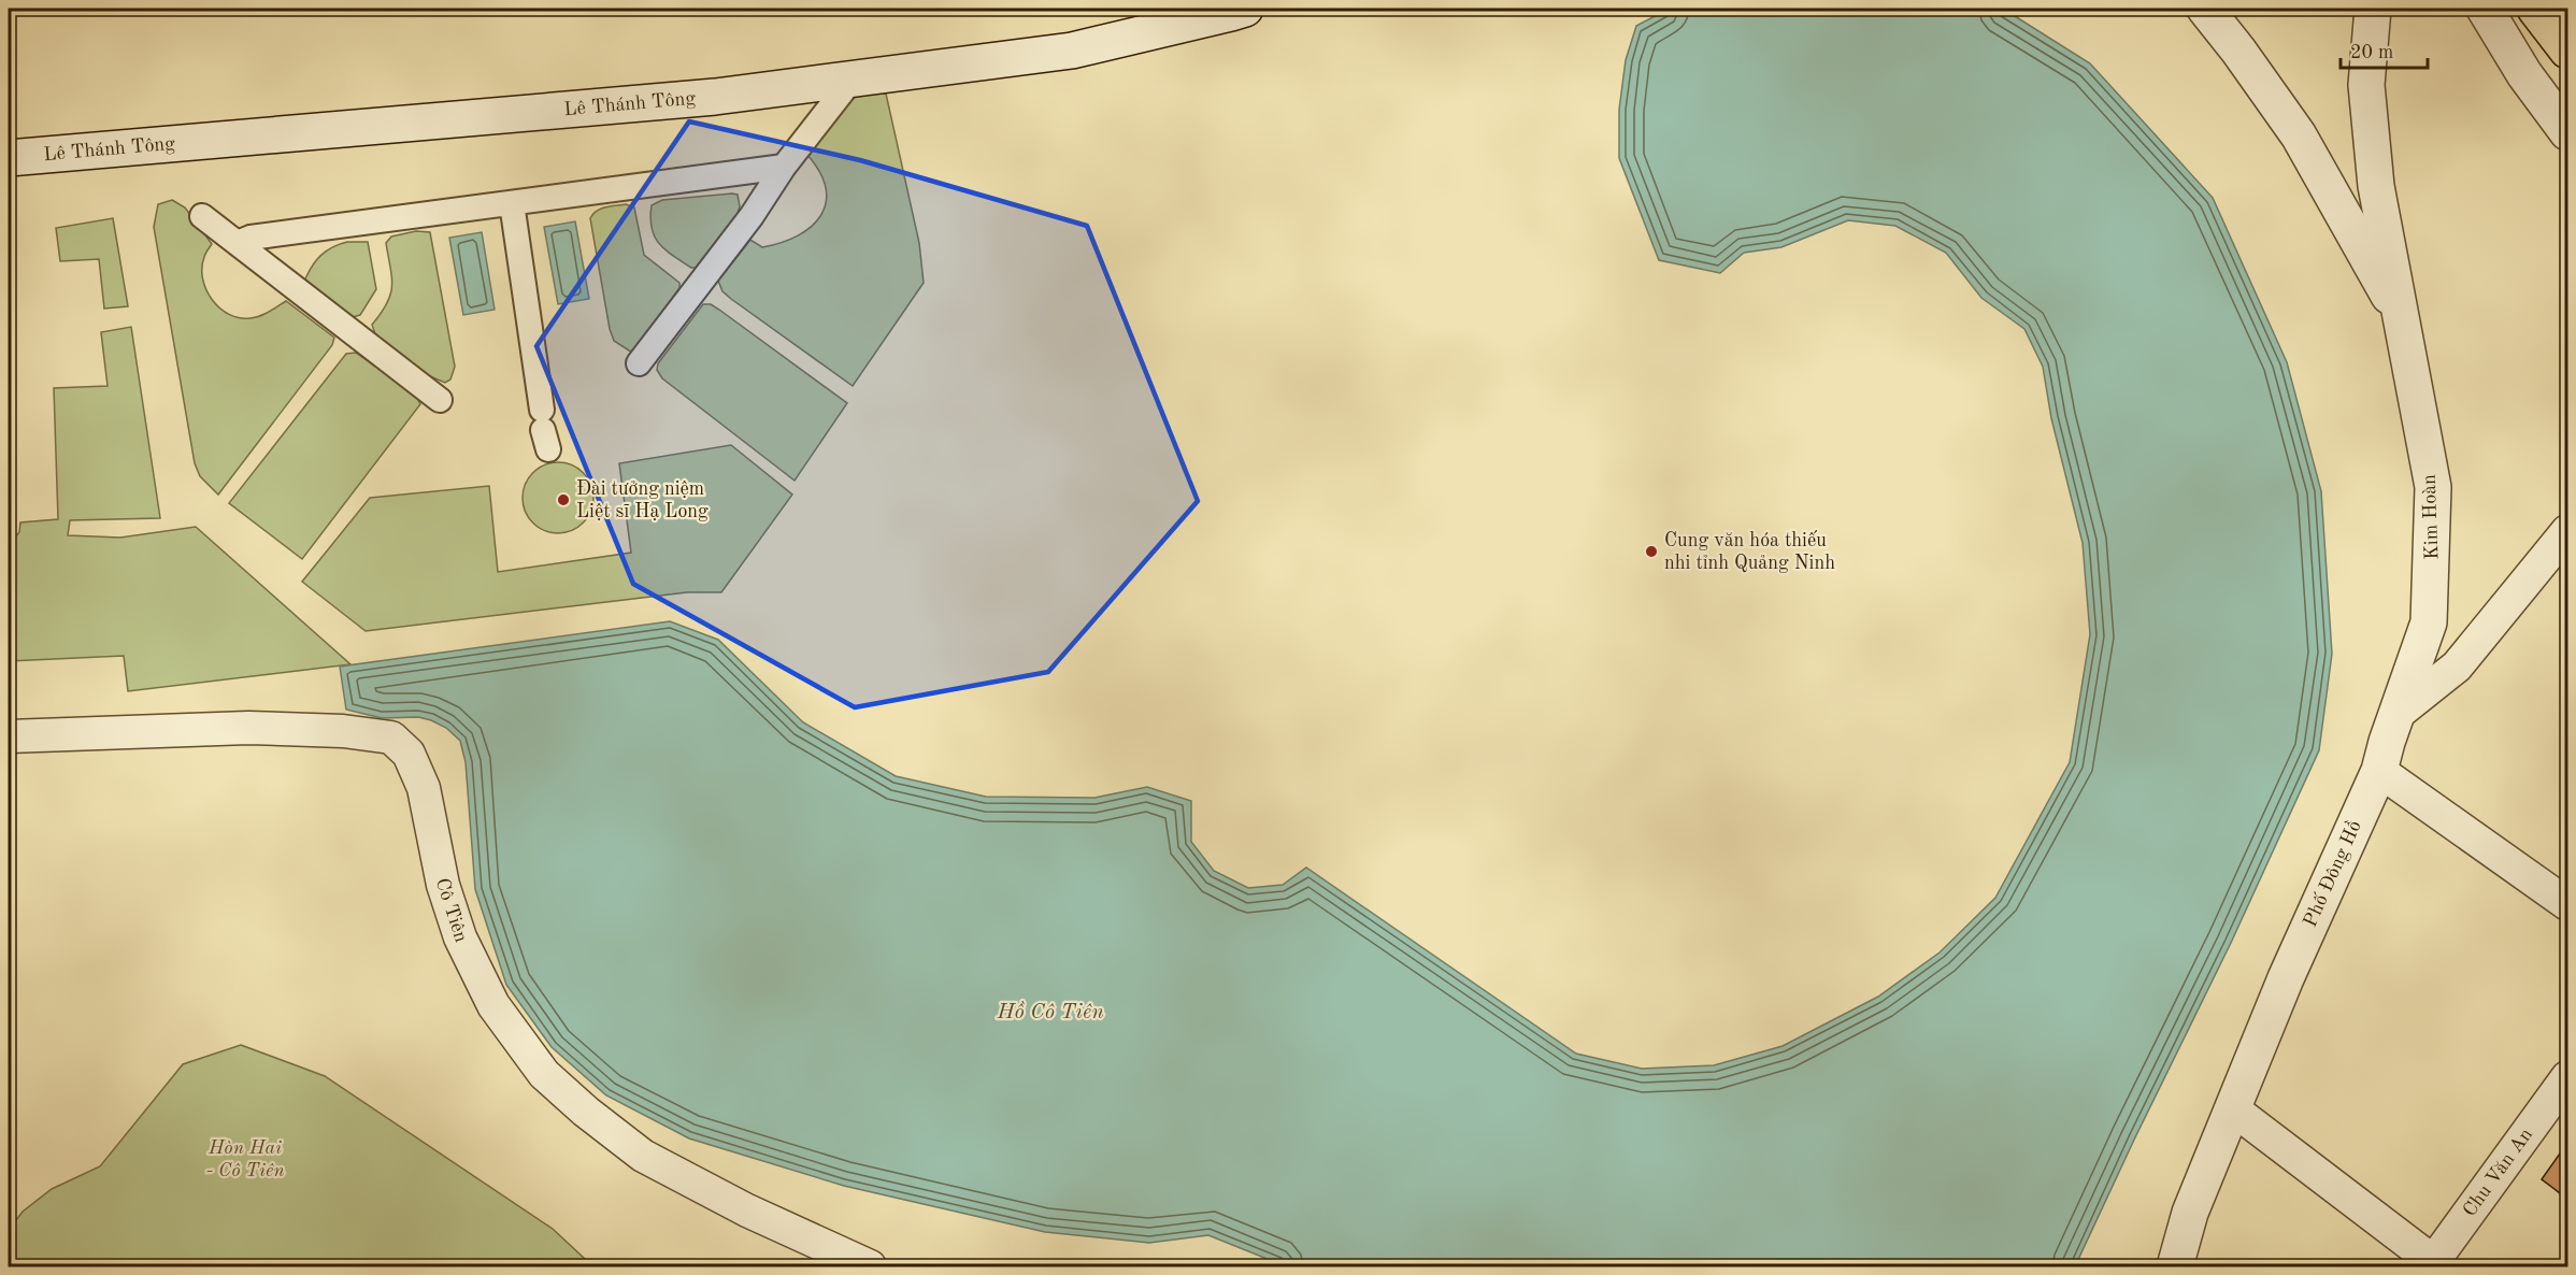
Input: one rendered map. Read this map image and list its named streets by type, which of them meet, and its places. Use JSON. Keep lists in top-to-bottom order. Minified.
{"streets":{"street":["Lê Thánh Tông","Kim Hoàn","Phố Đông Hồ","Cô Tiên","Chu Văn An"]},"crossings":[["Kim Hoàn","Phố Đông Hồ"]],"water":["Hồ Cô Tiên"],"parks":["Hòn Hai - Cô Tiên"],"places":["Đài tưởng niệm Liệt sĩ Hạ Long","Cung văn hóa thiếu nhi tỉnh Quảng Ninh"],"scale_bar":"20 m"}
